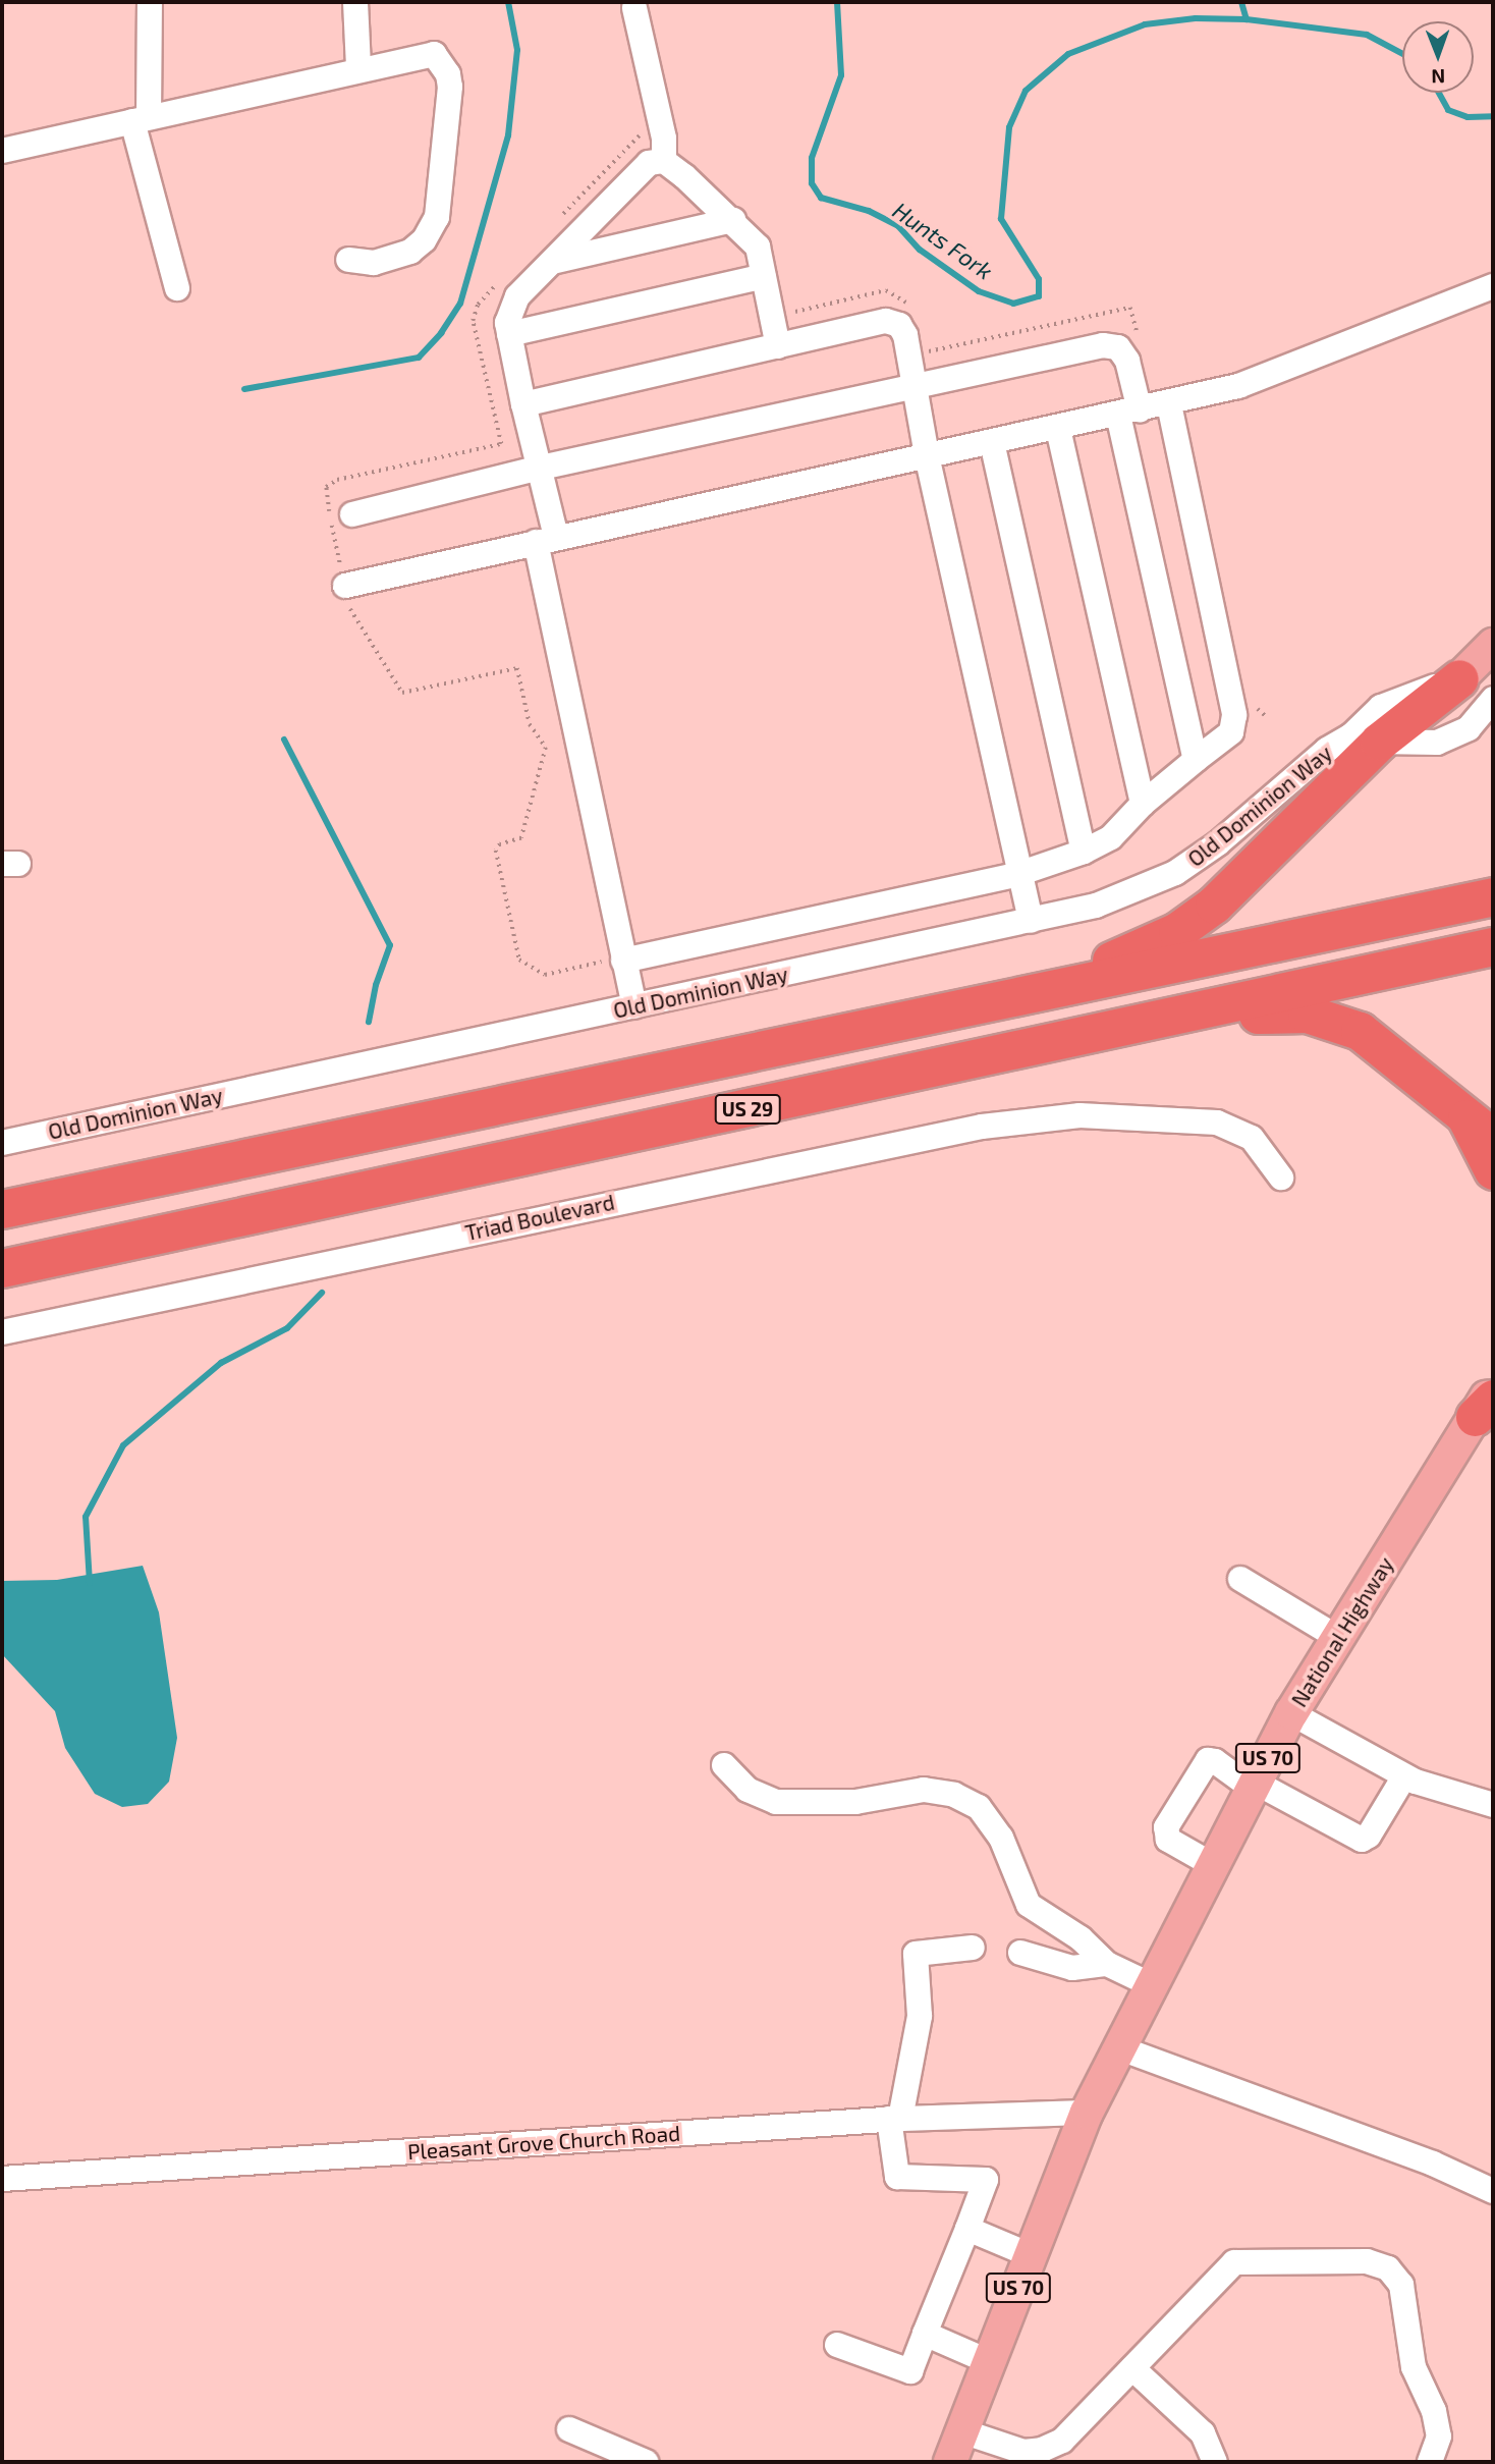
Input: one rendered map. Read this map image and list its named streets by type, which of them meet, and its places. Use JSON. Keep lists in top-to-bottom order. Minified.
{"streets":{"highway":["US 29"],"main road":["National Highway","US 70"],"street":["Old Dominion Way","Triad Boulevard","Pleasant Grove Church Road"]},"crossings":[["National Highway","US 70"],["National Highway","Pleasant Grove Church Road"],["US 70","Pleasant Grove Church Road"]],"water":["Hunts Fork"],"north":"bottom"}
